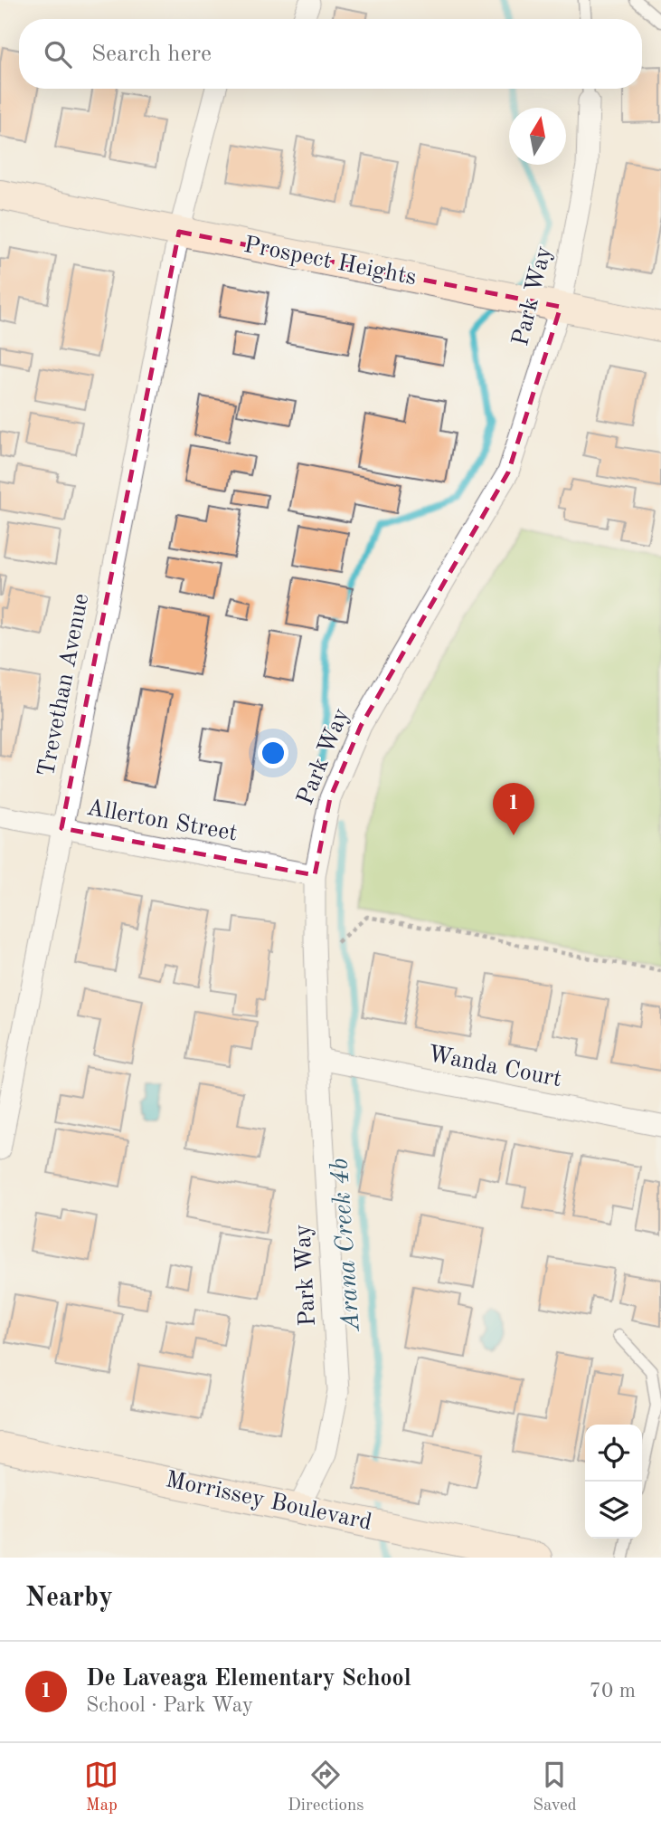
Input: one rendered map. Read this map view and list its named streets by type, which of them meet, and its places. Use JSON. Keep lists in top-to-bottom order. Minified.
{"streets":{"street":["Prospect Heights","Park Way","Trevethan Avenue","Allerton Street","Wanda Court","Morrissey Boulevard"]},"crossings":[["Prospect Heights","Park Way"],["Prospect Heights","Trevethan Avenue"],["Park Way","Allerton Street"],["Park Way","Wanda Court"],["Park Way","Morrissey Boulevard"],["Trevethan Avenue","Allerton Street"]],"water":["Arana Creek 4b"],"north":"top","page":{"search":"Search here","pins":"1","heading":"Nearby","list":[{"mark":"1","name":"De Laveaga Elementary School","note":"School · Park Way","value":"70 m"}],"nav":["Map","Directions","Saved"]}}
